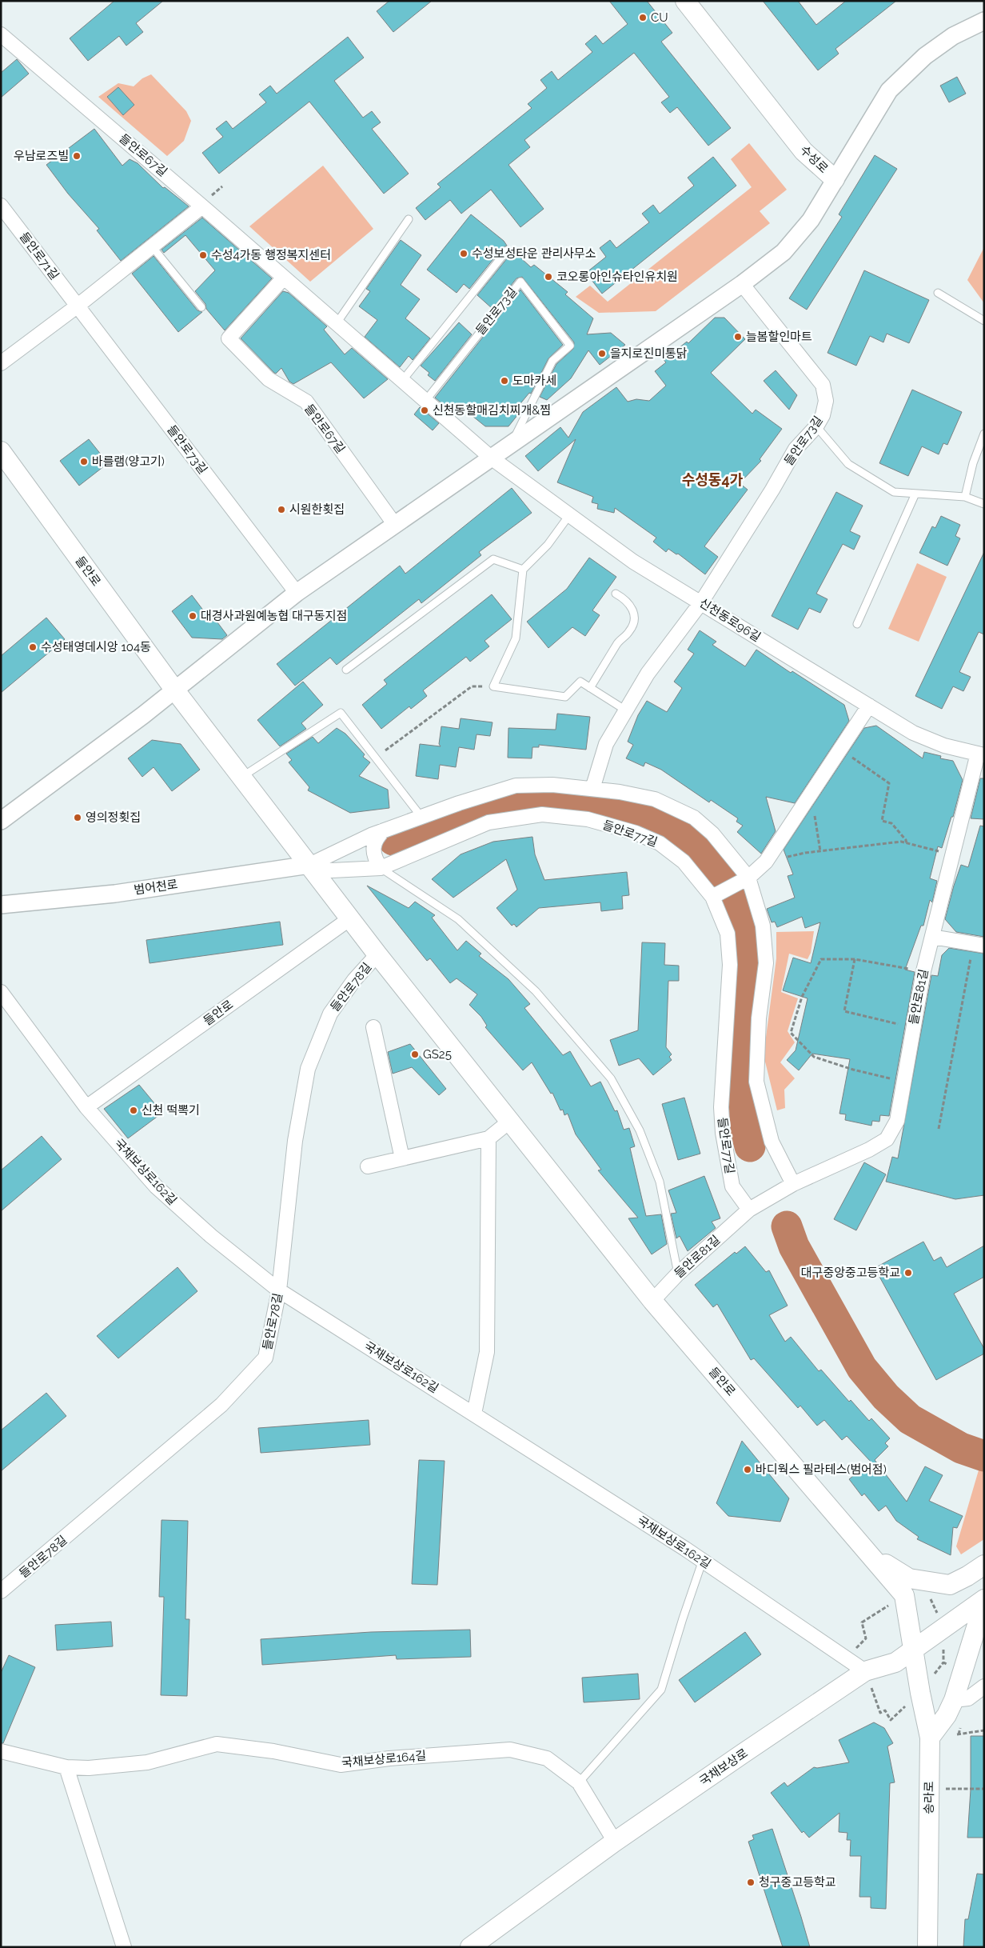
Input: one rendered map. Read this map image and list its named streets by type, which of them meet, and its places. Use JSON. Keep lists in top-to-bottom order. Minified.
{"streets":{"main road":["수성로","들안로","국채보상로","송라로"],"street":["들안로67길","들안로71길","들안로73길","신천동로96길","들안로77길","범어천로","들안로78길","들안로81길","국채보상로162길","국채보상로164길"]},"crossings":[["들안로67길","들안로73길"],["들안로67길","신천동로96길"],["들안로71길","들안로73길"],["들안로73길","신천동로96길"],["들안로","들안로77길"],["들안로","범어천로"],["들안로","들안로78길"],["들안로","들안로81길"],["들안로","국채보상로162길"],["들안로","국채보상로"],["들안로","송라로"],["신천동로96길","들안로81길"],["들안로77길","범어천로"],["들안로77길","들안로81길"],["들안로78길","국채보상로162길"],["국채보상로162길","국채보상로"],["국채보상로164길","국채보상로"],["국채보상로","송라로"]],"districts":["수성동4가"],"places":["CU","우남로즈빌","수성보성타운 관리사무소","수성4가동 행정복지센터","코오롱아인슈타인유치원","늘봄할인마트","을지로진미통닭","도마카세","신천동할매김치찌개&찜","바를램(양고기)","시원한횟집","대경사과원예농협 대구동지점","수성태영데시앙 104동","영의정횟집","GS25","신천 떡뽁기","대구중앙중고등학교","바디웍스 필라테스(범어점)","청구중고등학교"]}
